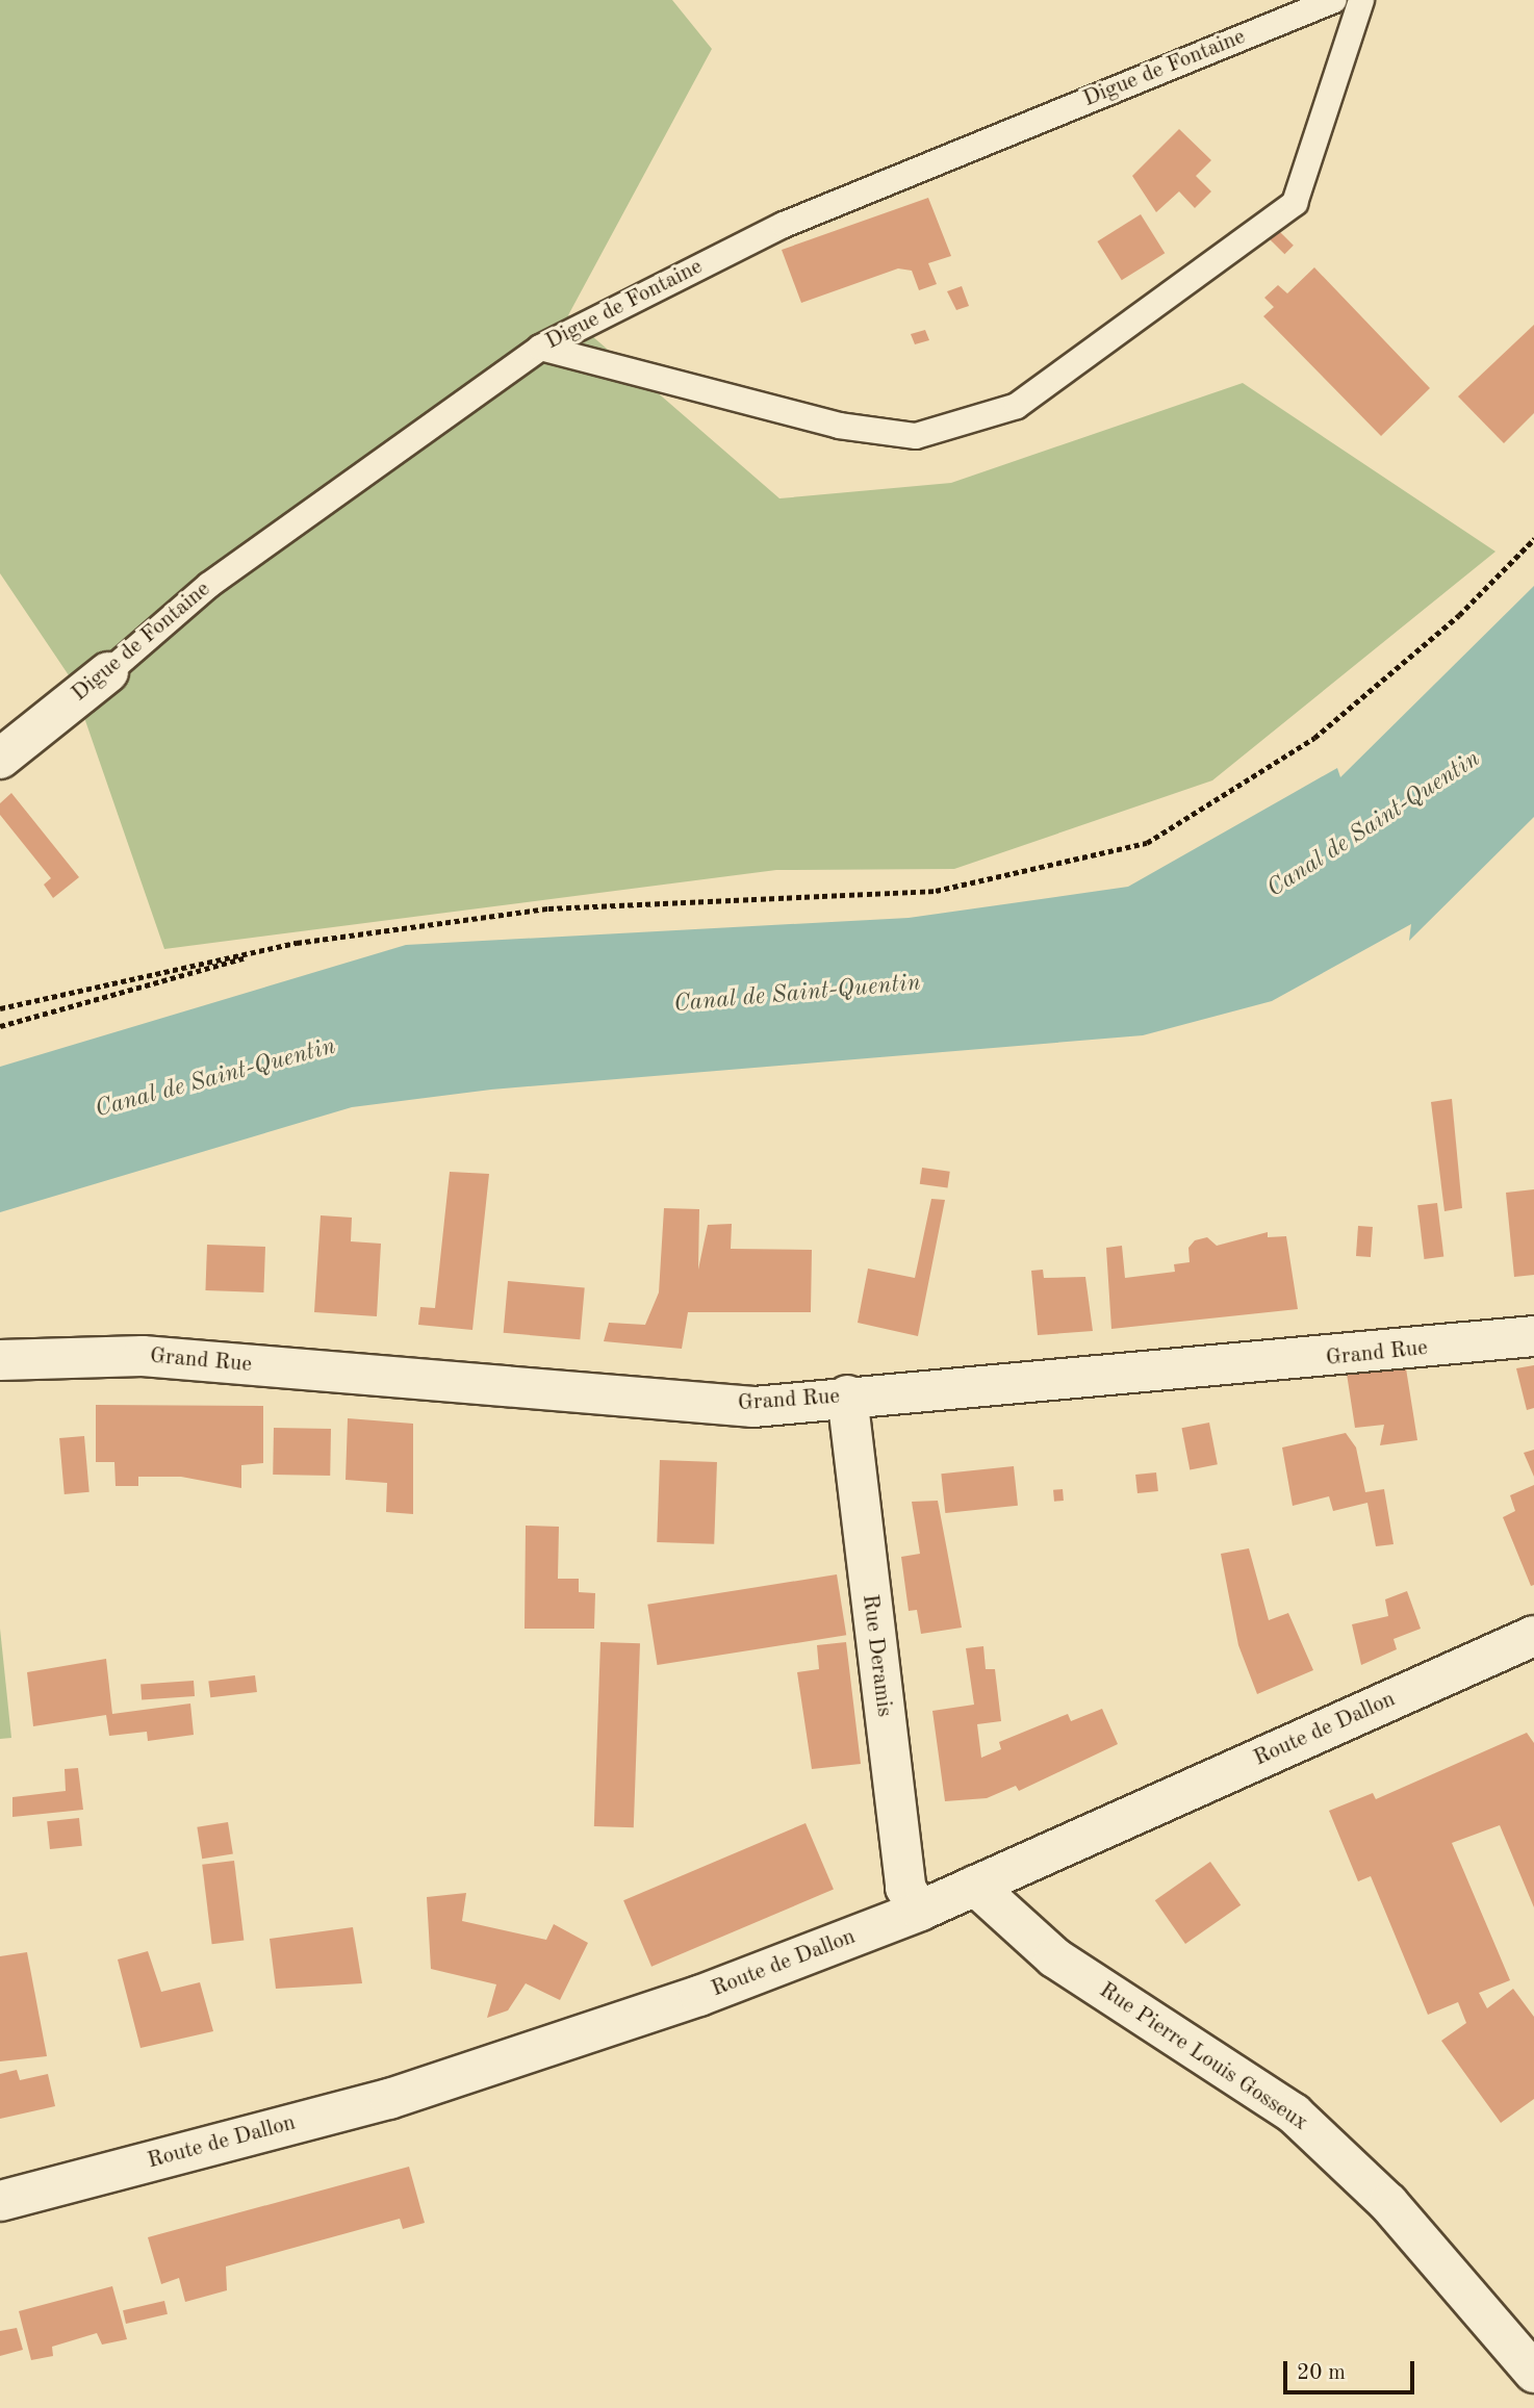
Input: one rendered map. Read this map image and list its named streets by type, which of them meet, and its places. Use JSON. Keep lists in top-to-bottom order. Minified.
{"streets":{"street":["Digue de Fontaine","Grand Rue","Rue Deramis","Route de Dallon","Rue Pierre Louis Gosseux"]},"crossings":[["Grand Rue","Rue Deramis"],["Rue Deramis","Route de Dallon"],["Route de Dallon","Rue Pierre Louis Gosseux"]],"water":["Canal de Saint-Quentin"],"scale_bar":"20 m"}
